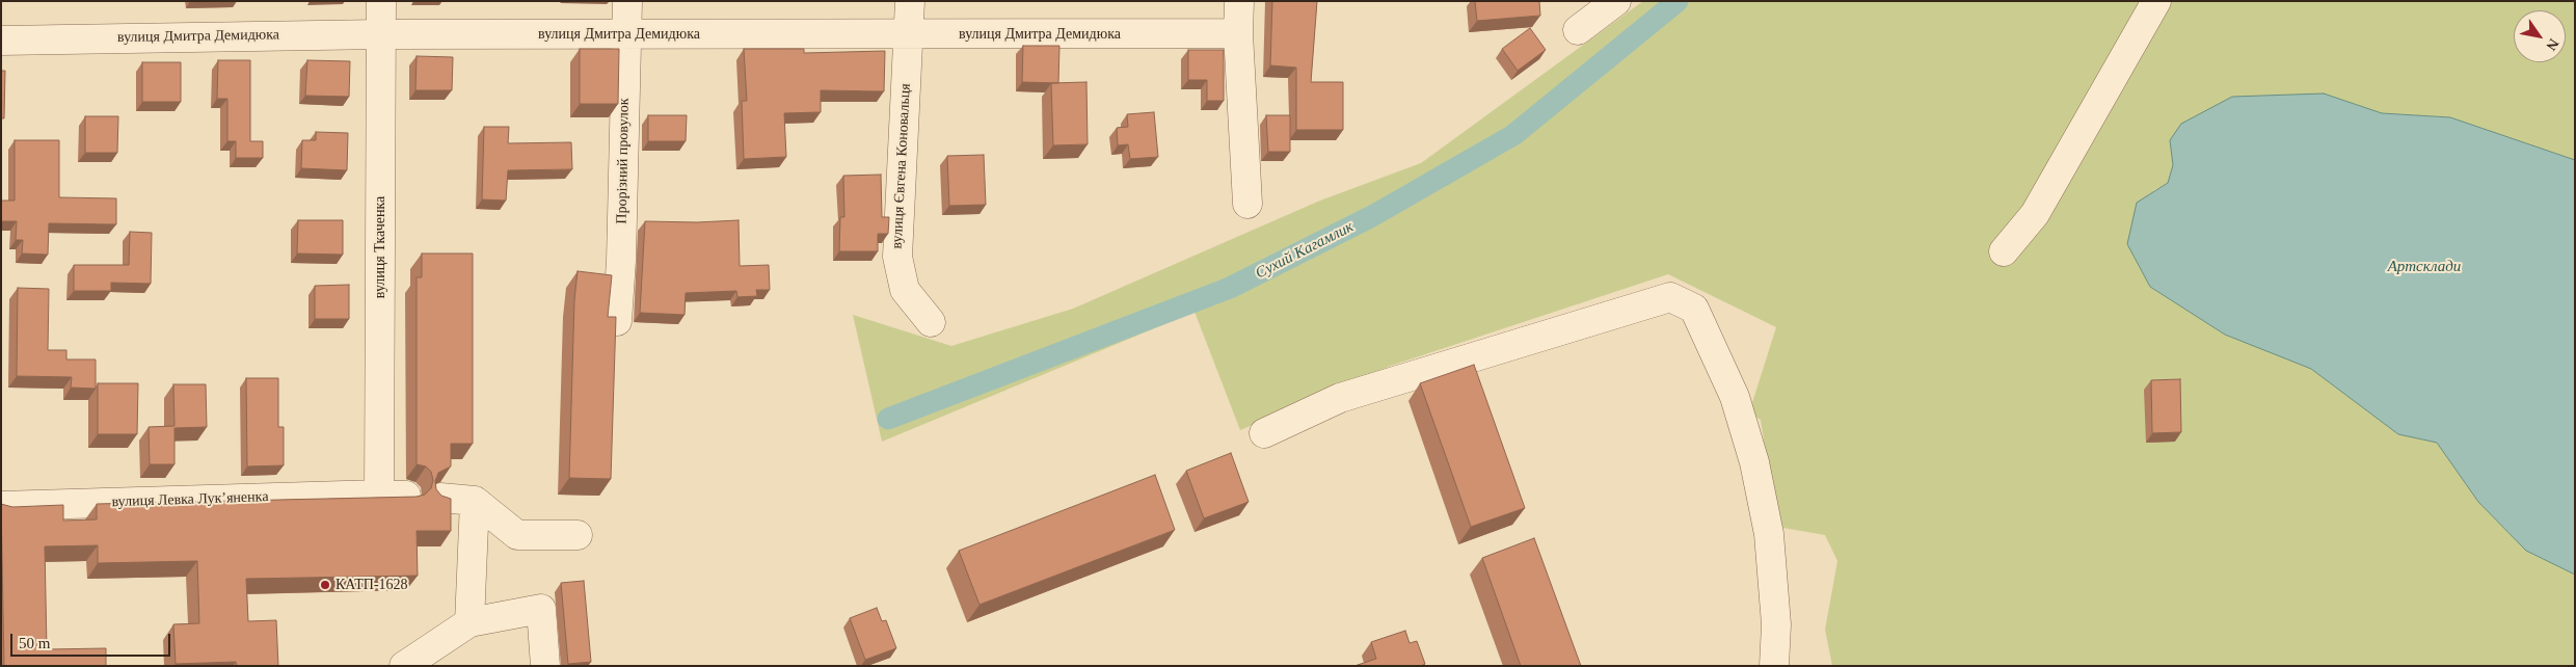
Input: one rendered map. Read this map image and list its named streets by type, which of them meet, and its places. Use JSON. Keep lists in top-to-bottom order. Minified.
{"streets":{"street":["вулиця Дмитра Демидюка","Прорізний провулок","вулиця Євгена Коновальця","вулиця Ткаченка","вулиця Левка Лукʼяненка"]},"crossings":[["вулиця Дмитра Демидюка","Прорізний провулок"],["вулиця Дмитра Демидюка","вулиця Євгена Коновальця"],["вулиця Дмитра Демидюка","вулиця Ткаченка"],["вулиця Ткаченка","вулиця Левка Лукʼяненка"]],"water":["Сухий Кагамлик","Артсклади"],"places":["КАТП-1628"],"scale_bar":"50 m","north":"bottom right"}
